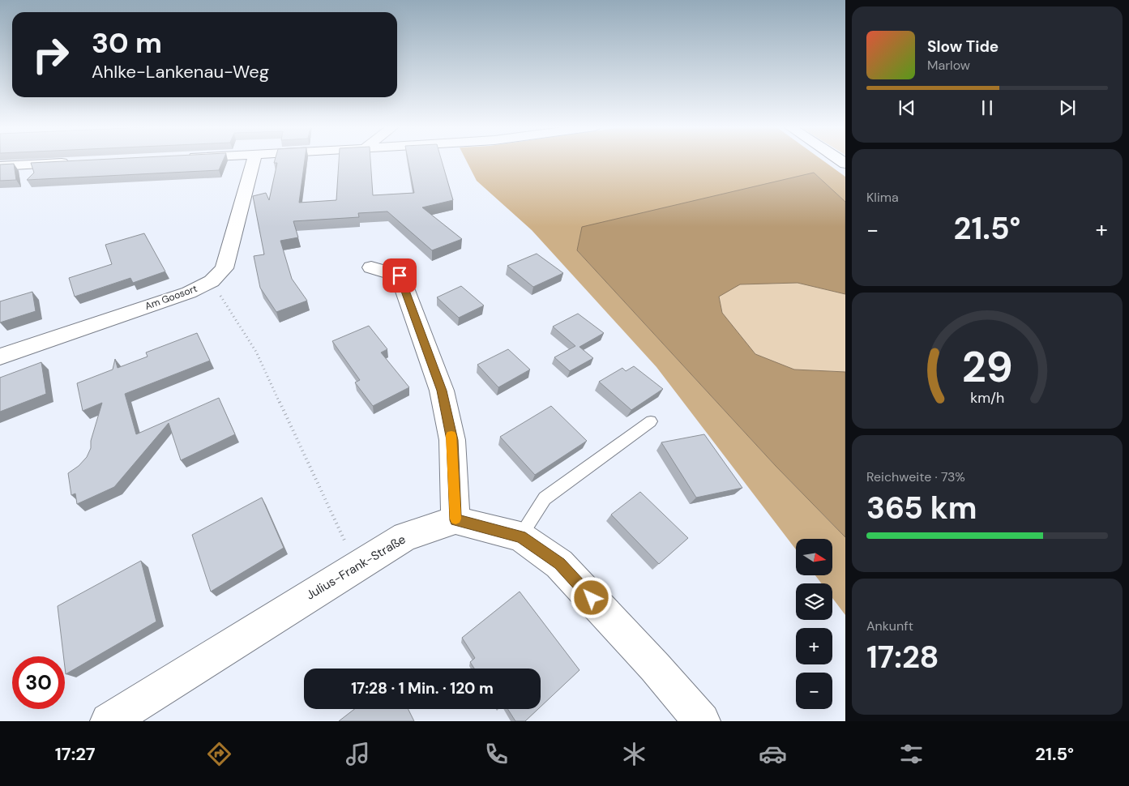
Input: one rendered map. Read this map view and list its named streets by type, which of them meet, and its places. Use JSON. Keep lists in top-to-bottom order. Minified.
{"streets":{"street":["Am Goosort","Julius-Frank-Straße"]},"north":"right","page":{"turn":["30 m","Ahlke-Lankenau-Weg"],"song":["Slow Tide","Marlow"],"tile":["Klima",["Reichweite · 73%","365 km"],["Ankunft","17:28"]],"heat":["−","21.5°","+"],"map_buttons":["+","−"],"limit":"30","trip":"17:28 · 1 Min. · 120 m","tabs":["17:27","21.5°"],"gauge":["29","km/h"]}}
